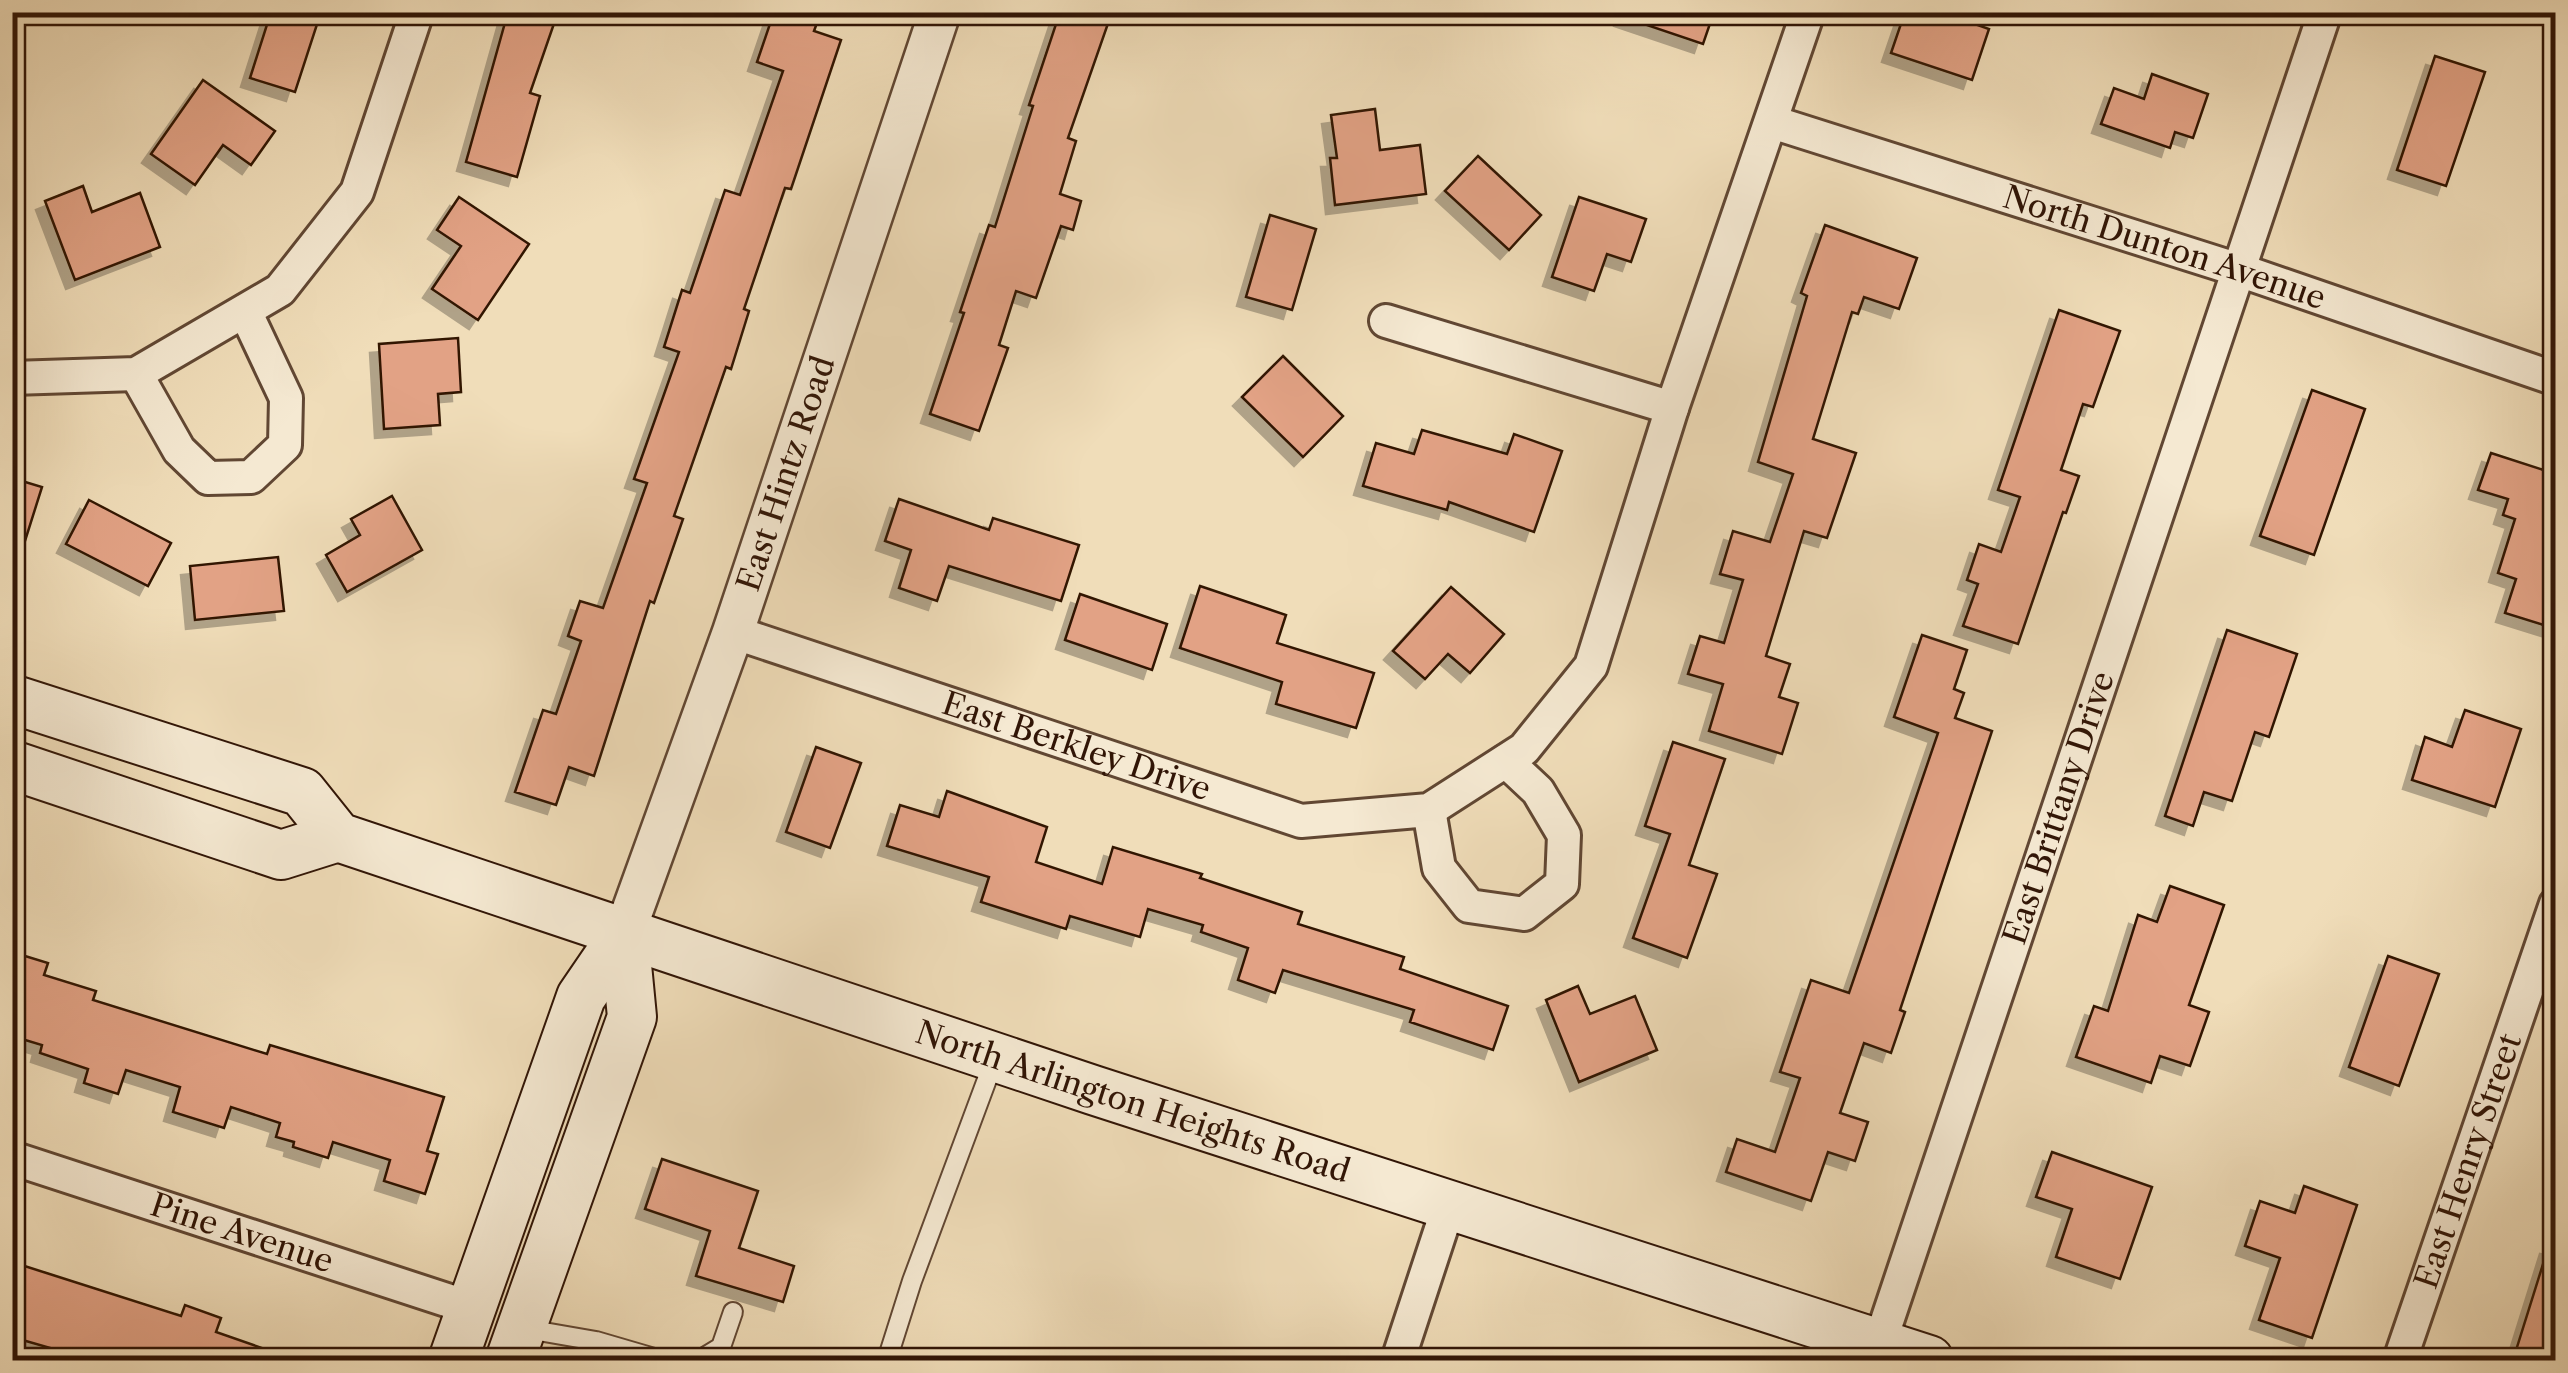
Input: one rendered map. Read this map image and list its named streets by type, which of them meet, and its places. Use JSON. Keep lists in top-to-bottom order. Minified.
{"streets":{"main road":["East Hintz Road","North Arlington Heights Road"],"street":["North Dunton Avenue","East Berkley Drive","East Brittany Drive","East Henry Street","Pine Avenue"]},"crossings":[["North Dunton Avenue","East Berkley Drive"],["North Dunton Avenue","East Brittany Drive"],["East Hintz Road","East Berkley Drive"],["East Hintz Road","North Arlington Heights Road"],["East Hintz Road","Pine Avenue"],["East Brittany Drive","North Arlington Heights Road"]]}
